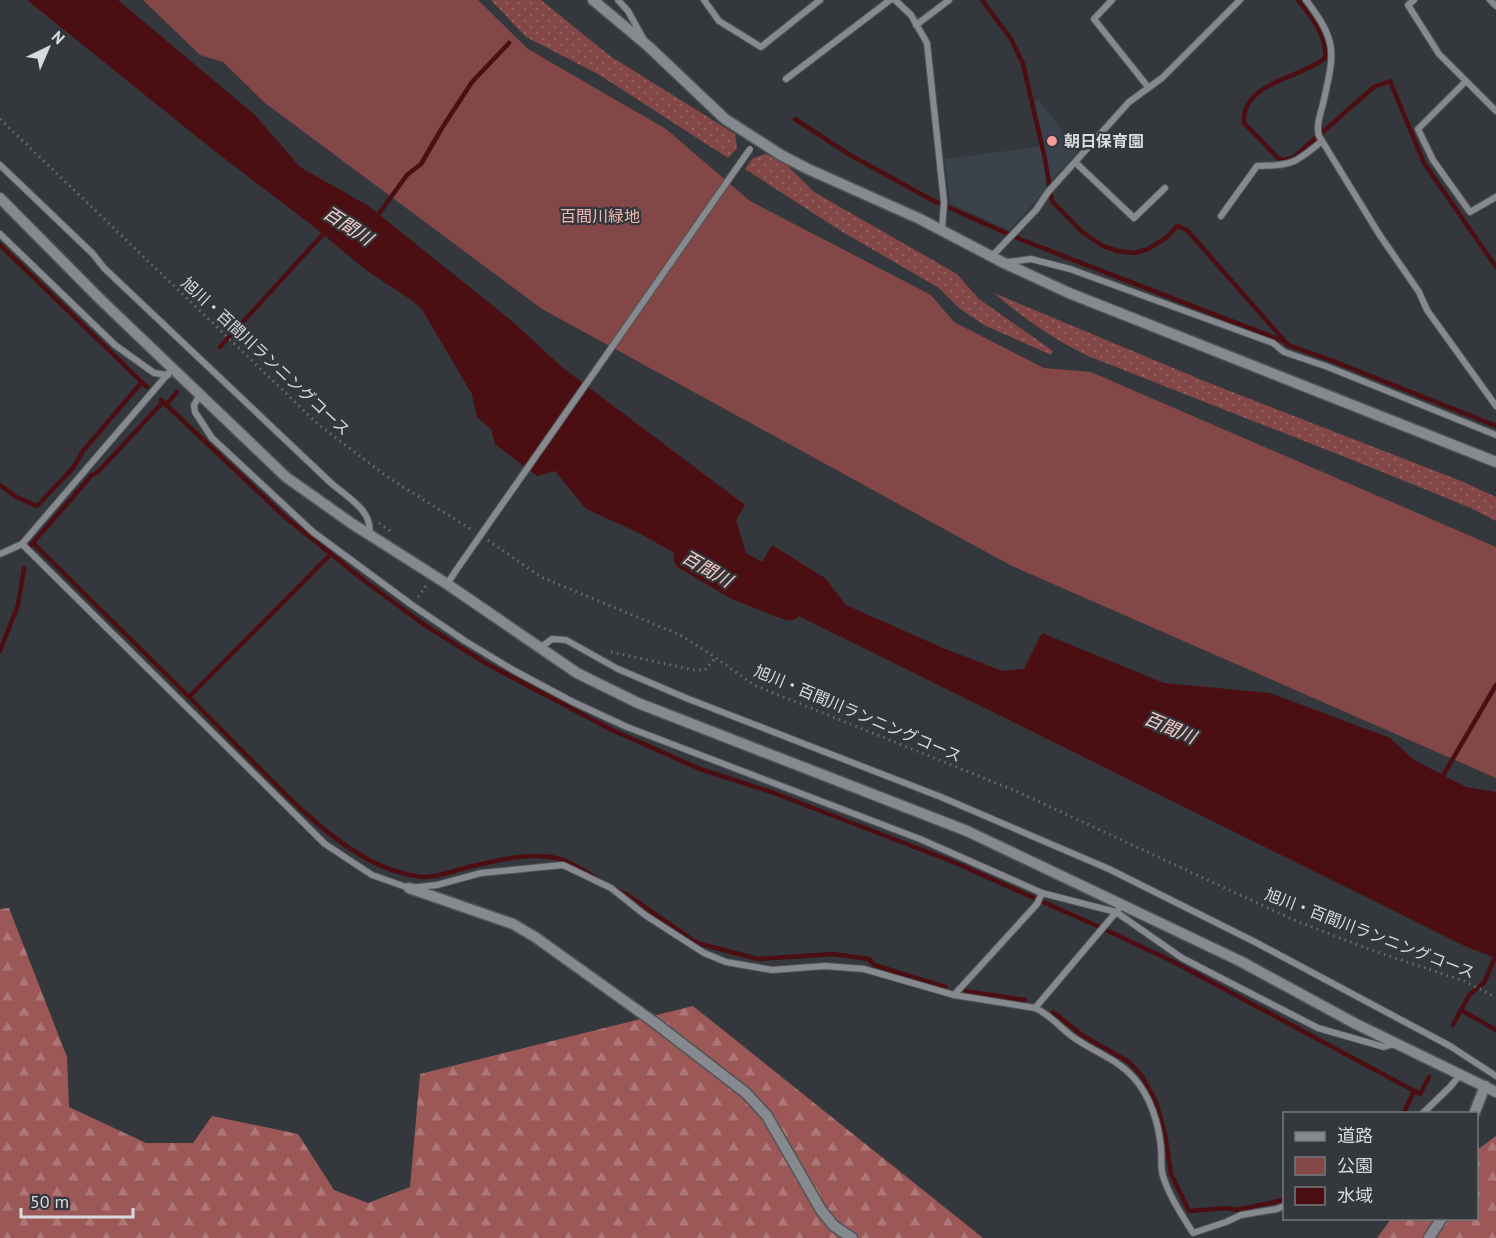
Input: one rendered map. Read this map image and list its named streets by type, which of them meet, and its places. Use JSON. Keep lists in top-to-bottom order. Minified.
{"streets":{"path":["旭川・百間川ランニングコース"]},"water":["百間川"],"parks":["百間川緑地"],"places":["朝日保育園"],"legend":["道路","公園","水域"],"scale_bar":"50 m","north":"top right"}
